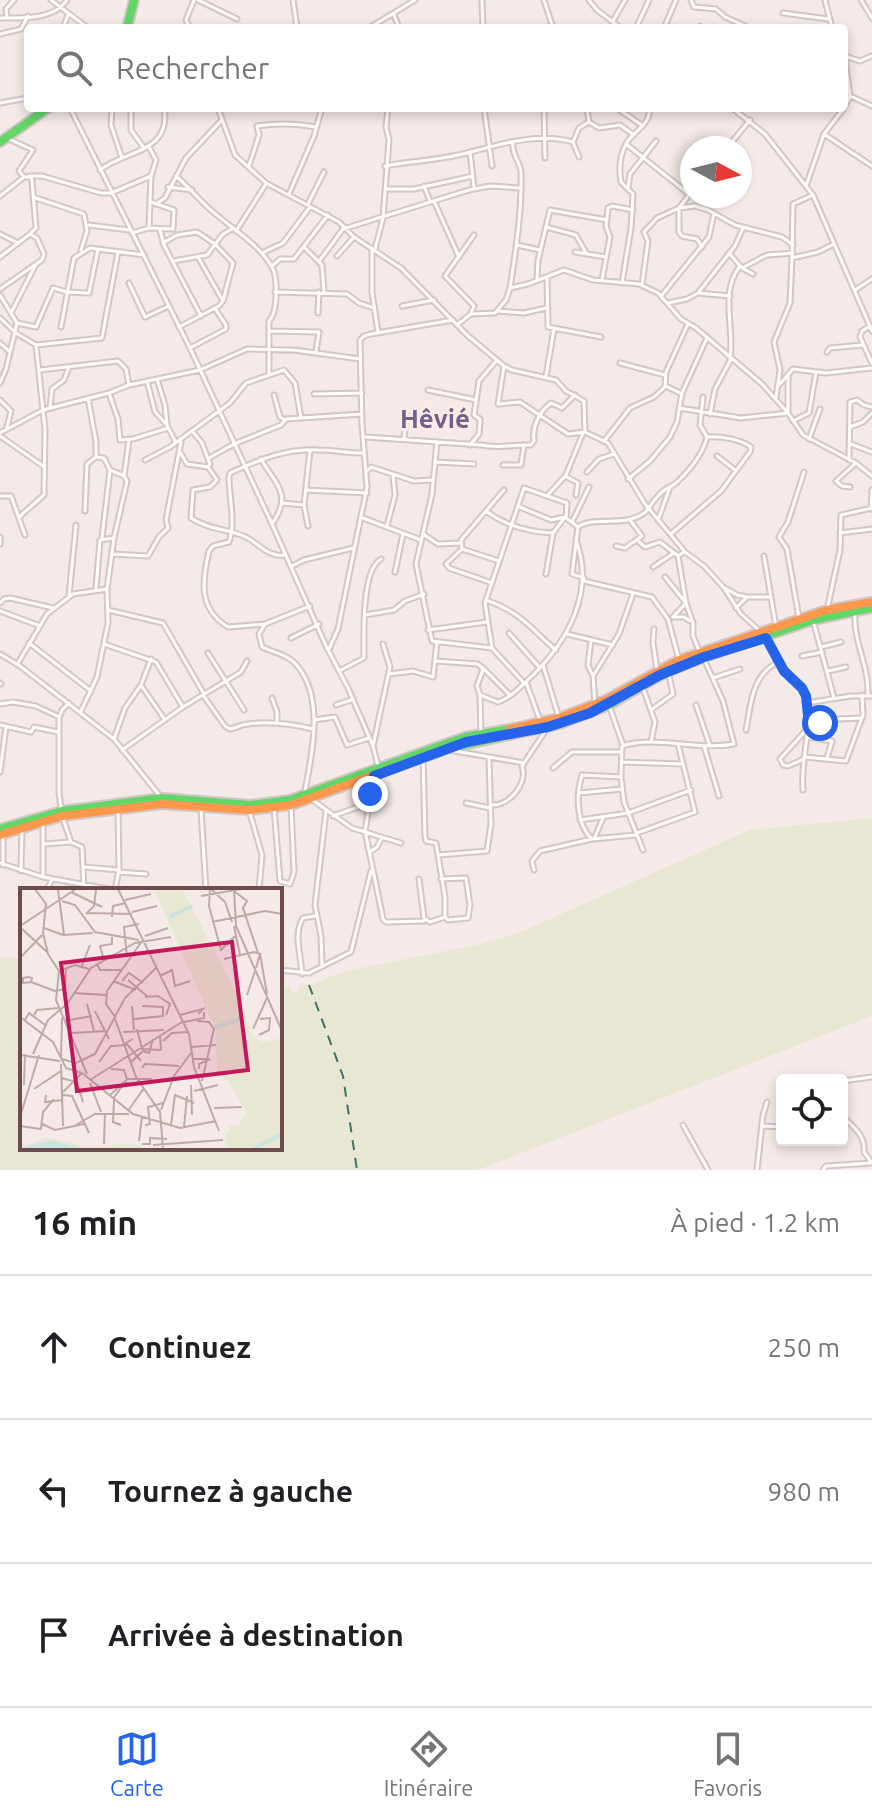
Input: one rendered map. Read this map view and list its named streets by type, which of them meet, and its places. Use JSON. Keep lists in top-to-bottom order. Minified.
{"districts":["Hêvié"],"north":"right","page":{"search":"Rechercher","heading":["16 min","À pied · 1.2 km"],"list":[["Continuez","250 m"],["Tournez à gauche","980 m"],"Arrivée à destination"],"nav":["Carte","Itinéraire","Favoris"]}}
